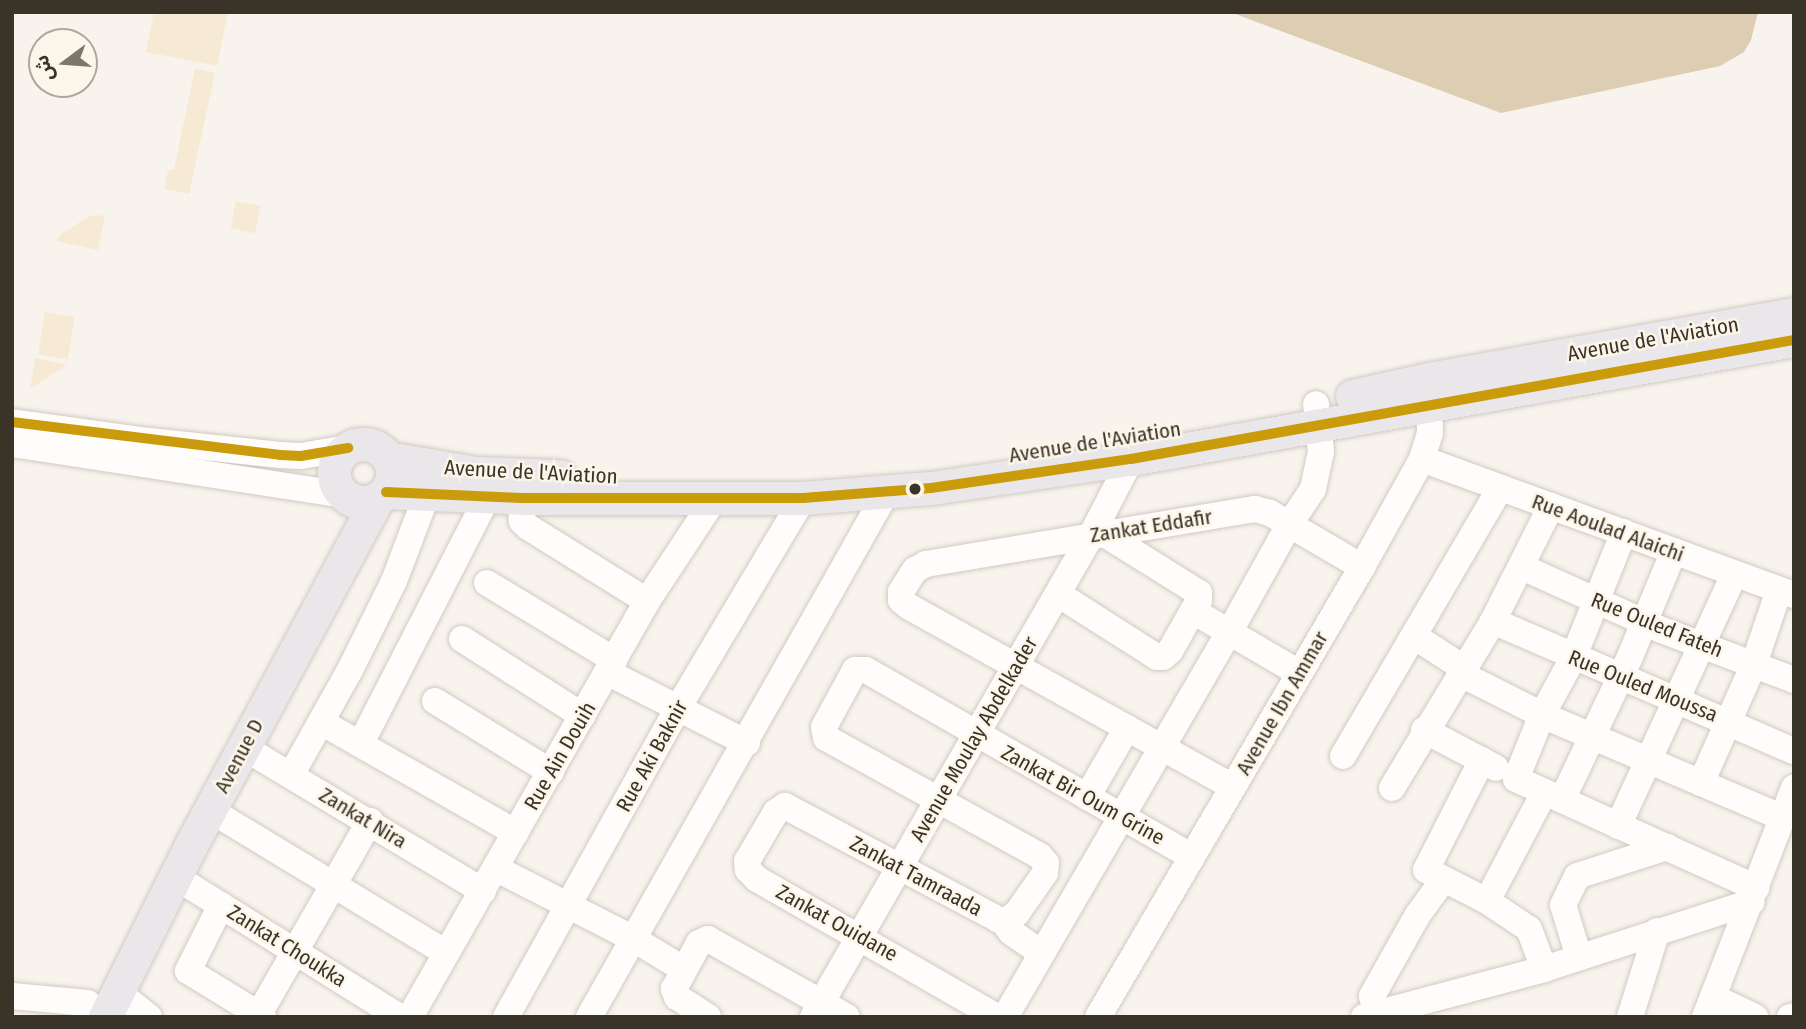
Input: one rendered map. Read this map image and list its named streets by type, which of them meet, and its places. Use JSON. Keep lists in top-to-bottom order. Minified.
{"streets":{"main road":["Avenue de l'Aviation","Avenue D"],"street":["Zankat Eddafir","Rue Aoulad Alaichi","Rue Ouled Fateh","Rue Ouled Moussa","Avenue Ibn Ammar","Avenue Moulay Abdelkader","Rue Ain Douih","Rue Aki Baknir","Zankat Bir Oum Grine","Zankat Nira","Zankat Tamraada","Zankat Ouidane","Zankat Choukka"]},"crossings":[["Avenue de l'Aviation","Avenue Ibn Ammar"],["Avenue de l'Aviation","Avenue Moulay Abdelkader"],["Avenue de l'Aviation","Avenue D"],["Avenue de l'Aviation","Rue Ain Douih"],["Avenue de l'Aviation","Rue Aki Baknir"],["Zankat Eddafir","Avenue Ibn Ammar"],["Zankat Eddafir","Avenue Moulay Abdelkader"],["Rue Aoulad Alaichi","Avenue Ibn Ammar"],["Avenue Ibn Ammar","Zankat Bir Oum Grine"],["Avenue Moulay Abdelkader","Zankat Bir Oum Grine"],["Avenue Moulay Abdelkader","Zankat Tamraada"],["Avenue Moulay Abdelkader","Zankat Ouidane"],["Avenue D","Zankat Nira"],["Avenue D","Zankat Choukka"],["Rue Ain Douih","Zankat Nira"],["Rue Aki Baknir","Zankat Nira"],["Zankat Bir Oum Grine","Zankat Tamraada"],["Zankat Tamraada","Zankat Ouidane"]],"north":"left"}
